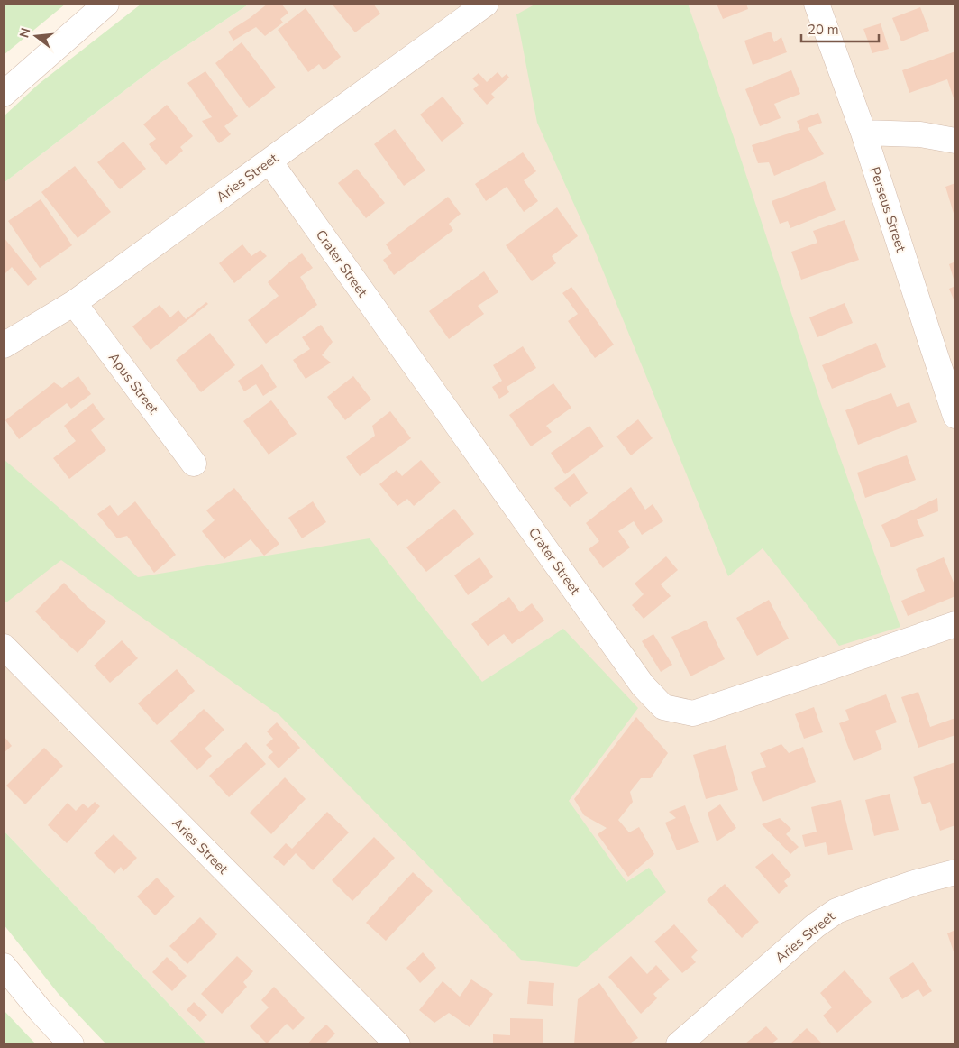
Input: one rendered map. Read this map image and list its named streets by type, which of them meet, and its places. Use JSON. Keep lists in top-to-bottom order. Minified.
{"streets":{"street":["Aries Street","Perseus Street","Crater Street","Apus Street"]},"crossings":[["Aries Street","Crater Street"],["Aries Street","Apus Street"]],"scale_bar":"20 m","north":"left"}
